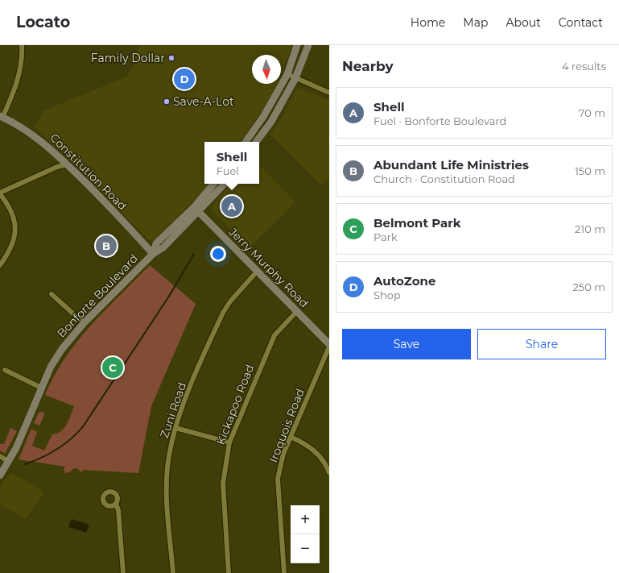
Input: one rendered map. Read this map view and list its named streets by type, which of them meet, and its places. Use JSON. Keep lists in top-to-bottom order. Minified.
{"streets":{"main road":["Constitution Road","Jerry Murphy Road","Bonforte Boulevard"],"street":["Kickapoo Road","Zuni Road","Iroquois Road"]},"crossings":[["Constitution Road","Bonforte Boulevard"],["Jerry Murphy Road","Bonforte Boulevard"],["Jerry Murphy Road","Kickapoo Road"],["Jerry Murphy Road","Zuni Road"]],"places":["Family Dollar","Save-A-Lot"],"north":"bottom","page":{"header":"Locato","nav":["Home","Map","About","Contact"],"heading":["Nearby","4 results"],"pins":["D","A","B","C"],"list":[{"mark":"A","name":"Shell","note":"Fuel · Bonforte Boulevard","value":"70 m"},{"mark":"B","name":"Abundant Life Ministries","note":"Church · Constitution Road","value":"150 m"},{"mark":"C","name":"Belmont Park","note":"Park","value":"210 m"},{"mark":"D","name":"AutoZone","note":"Shop","value":"250 m"}],"popup":["Shell","Fuel"],"buttons":["Save","Share"],"map_buttons":["+","−"]}}
